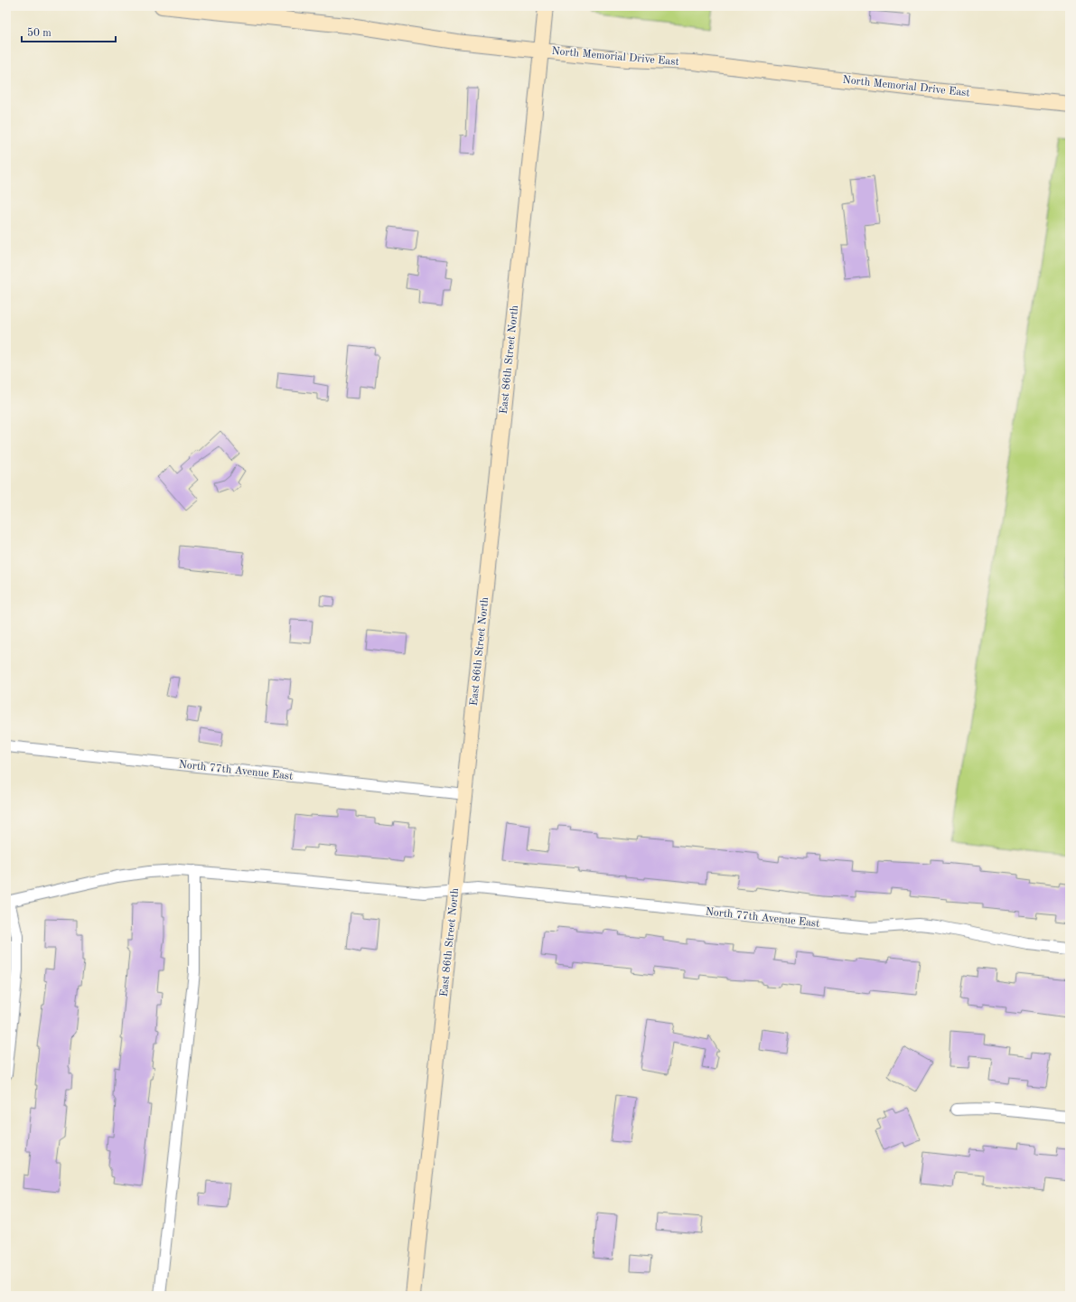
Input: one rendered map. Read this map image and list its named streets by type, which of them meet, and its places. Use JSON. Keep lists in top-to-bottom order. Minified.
{"streets":{"street":["North Memorial Drive East","East 86th Street North","North 77th Avenue East"]},"crossings":[["North Memorial Drive East","East 86th Street North"],["East 86th Street North","North 77th Avenue East"]],"scale_bar":"50 m"}
